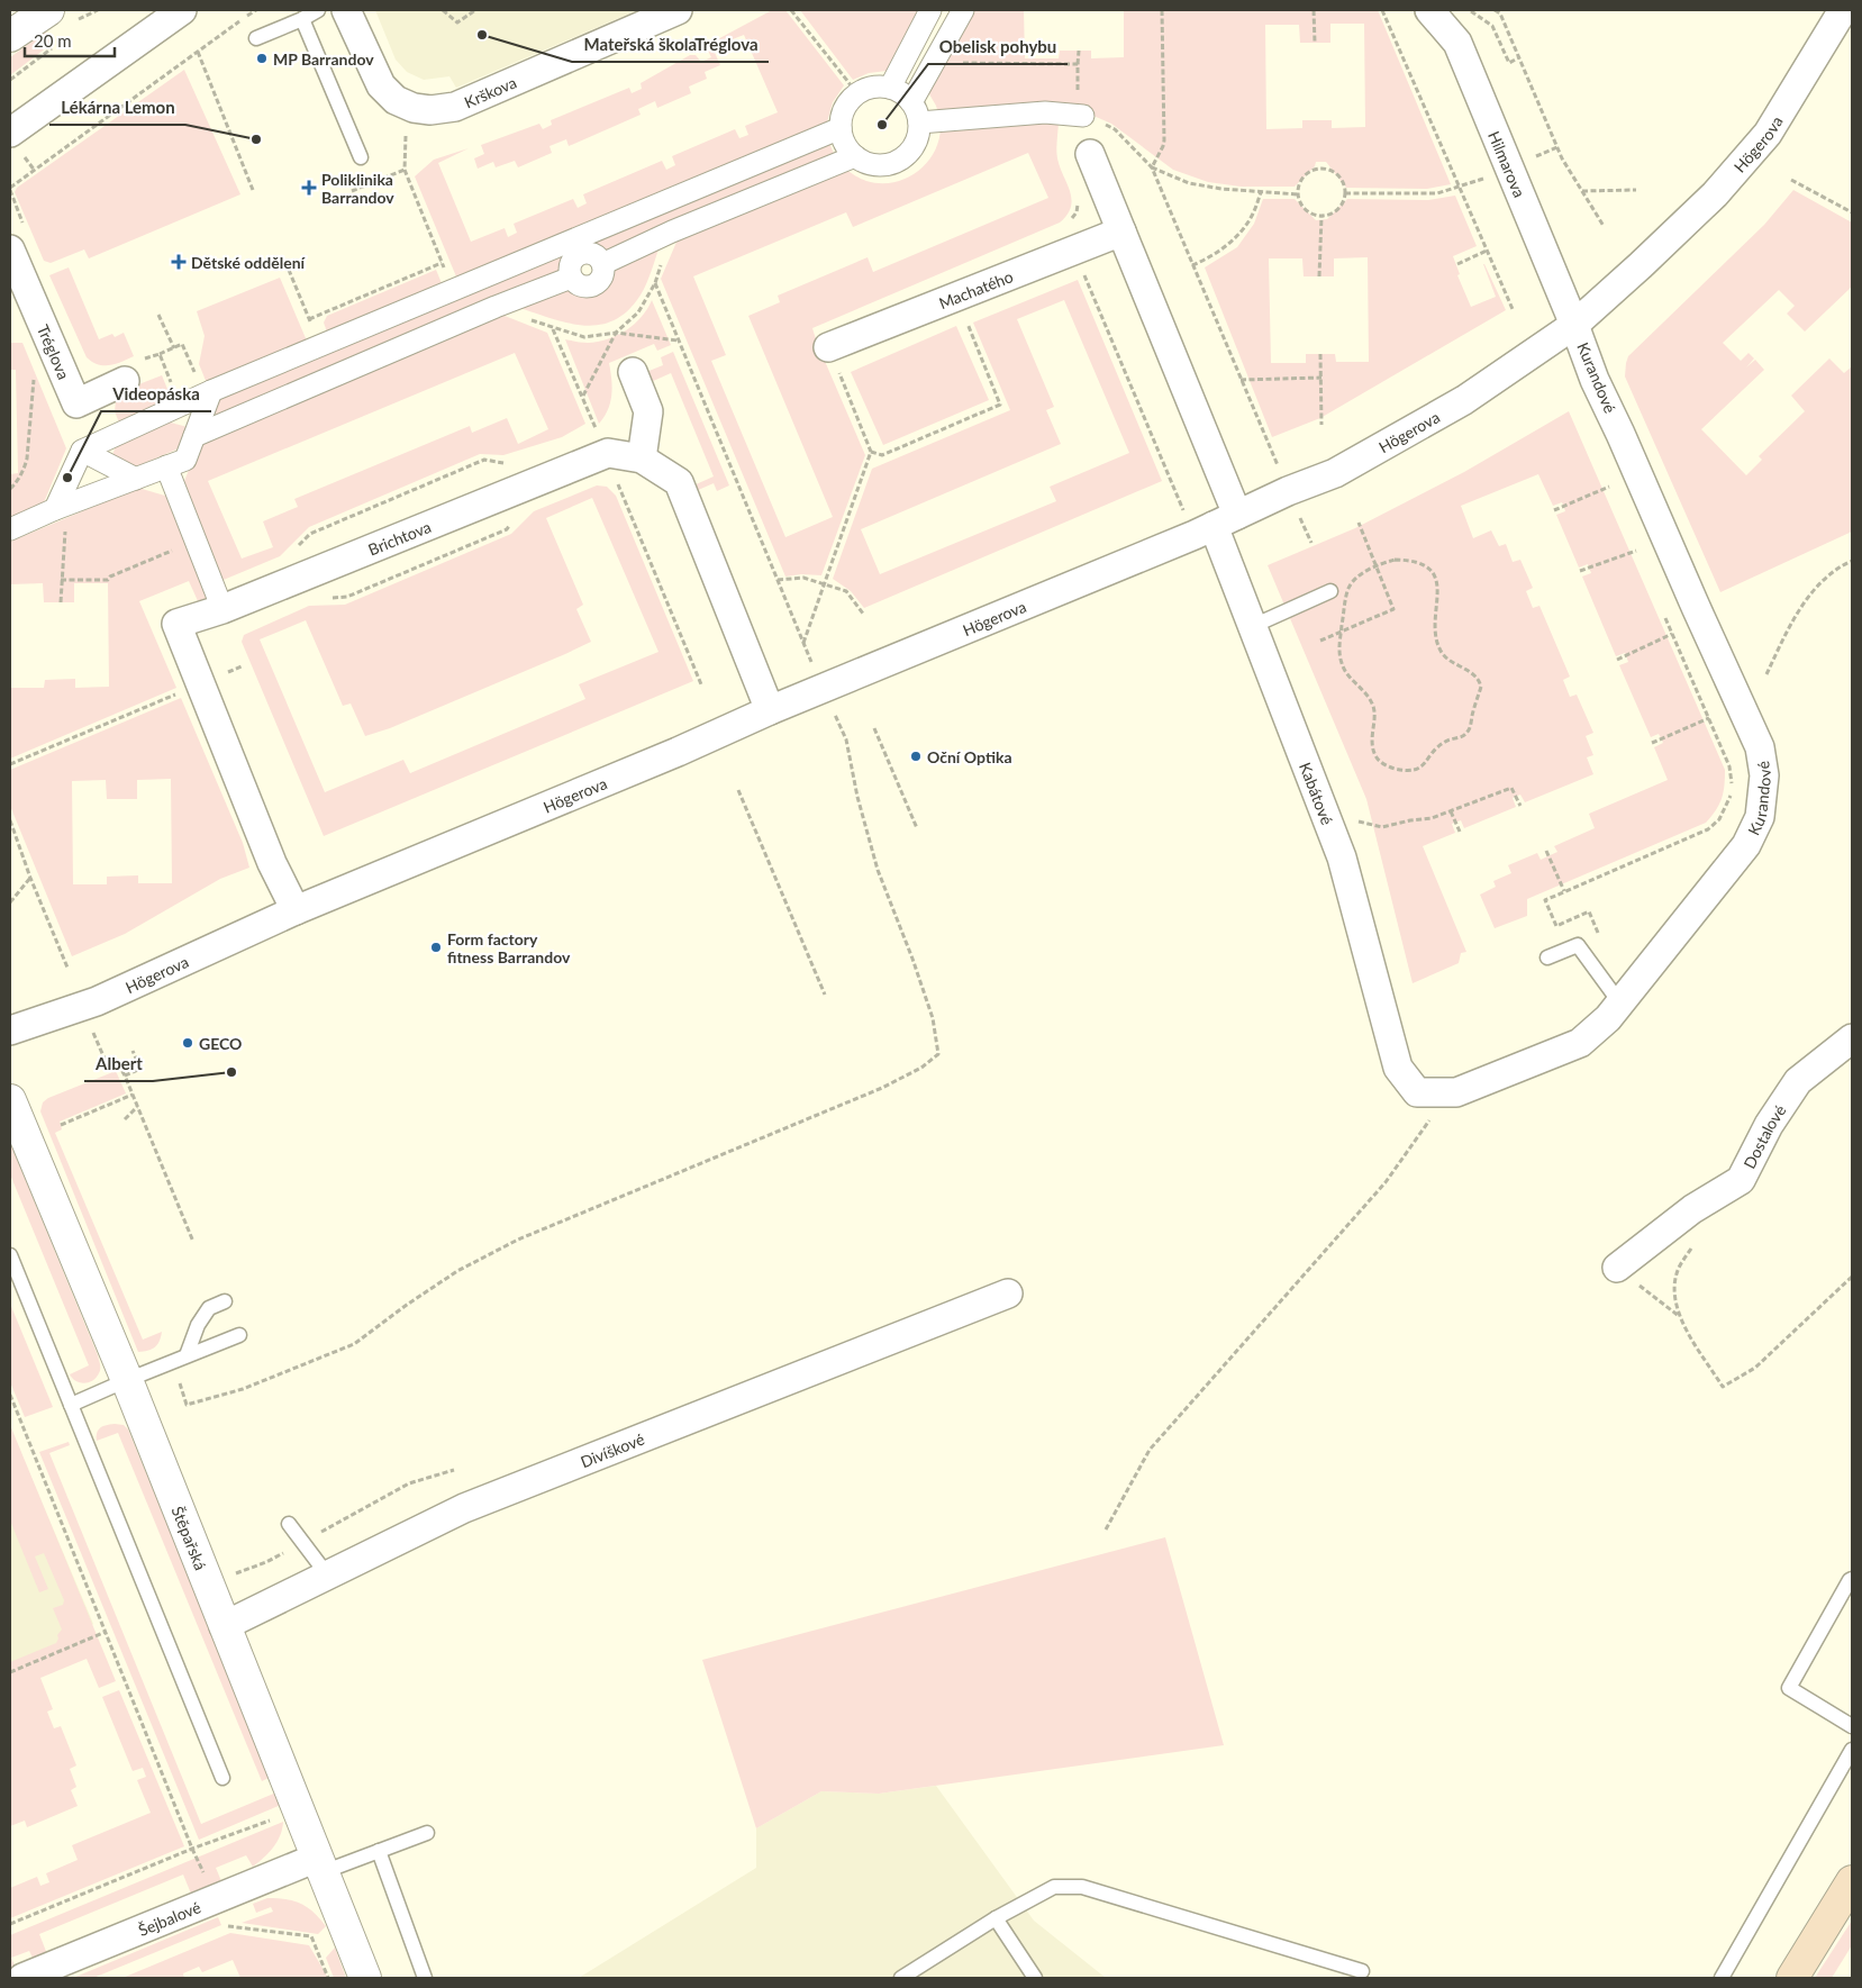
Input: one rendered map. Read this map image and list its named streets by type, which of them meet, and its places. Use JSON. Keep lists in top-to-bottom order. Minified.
{"streets":{"street":["Krškova","Högerova","Hilmarova","Machatého","Tréglova","Kurandové","Brichtova","Kabátové","Dostalové","Divíškové","Štěpařská","Šejbalové"]},"crossings":[["Högerova","Hilmarova"],["Högerova","Kurandové"],["Högerova","Brichtova"],["Högerova","Kabátové"],["Hilmarova","Kurandové"],["Kurandové","Kabátové"],["Divíškové","Štěpařská"],["Štěpařská","Šejbalové"]],"places":{"other":["Mateřská školaTréglova","MP Barrandov","Obelisk pohybu","Lékárna Lemon","Videopáska","Oční Optika","Form factory fitness Barrandov","GECO","Albert"],"health":["Poliklinika Barrandov","Dětské oddělení"]},"scale_bar":"20 m"}
